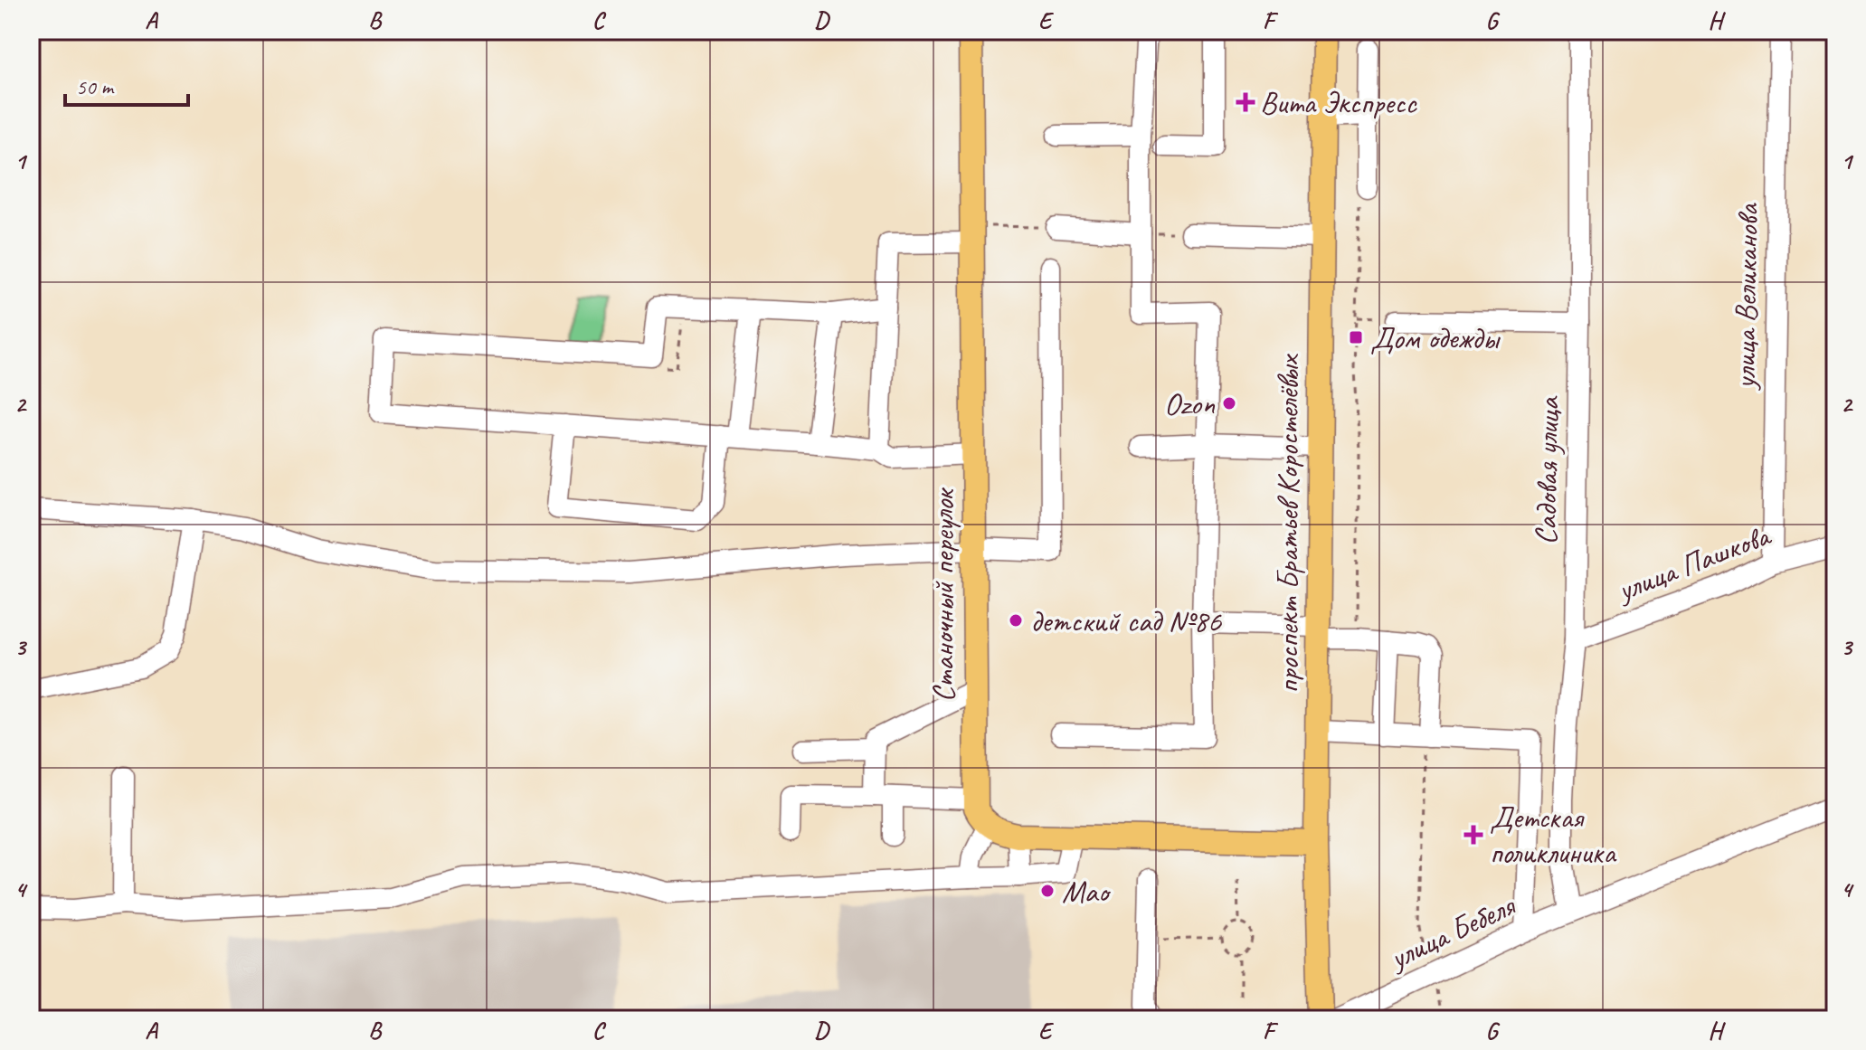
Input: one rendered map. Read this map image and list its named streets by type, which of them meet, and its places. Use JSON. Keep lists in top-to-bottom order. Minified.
{"streets":{"main road":["проспект Братьев Коростелёвых","Станочный переулок"],"street":["улица Великанова","Садовая улица","улица Пашкова","улица Бебеля"]},"crossings":[["улица Великанова","улица Пашкова"],["Садовая улица","улица Пашкова"],["Садовая улица","улица Бебеля"]],"places":{"health":["Вита Экспресс","Детская поликлиника"],"transit":["Дом одежды"],"other":["Ozon","детский сад №86","Мао"]},"scale_bar":"50 m","grid":{"columns":["A","B","C","D","E","F","G","H"],"rows":["1","2","3","4"]}}
